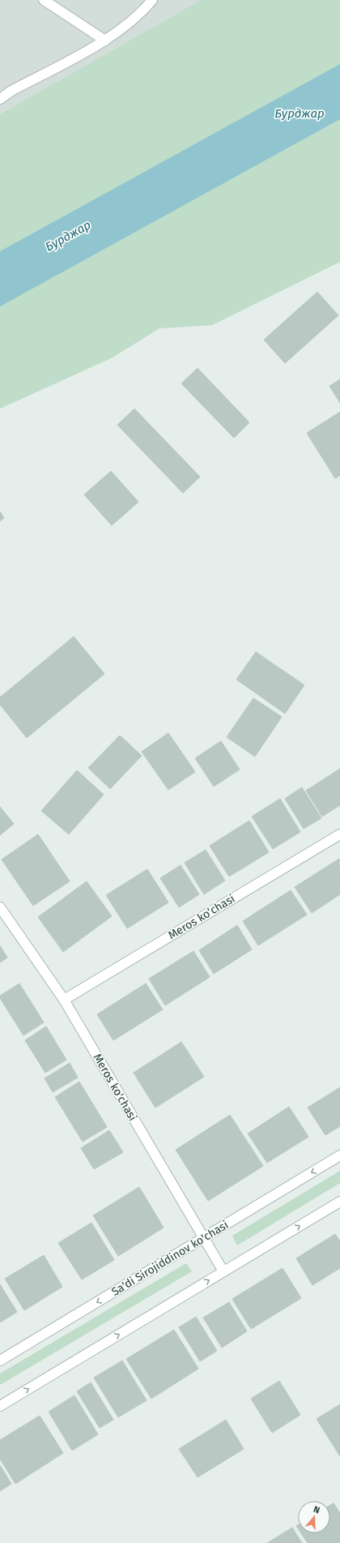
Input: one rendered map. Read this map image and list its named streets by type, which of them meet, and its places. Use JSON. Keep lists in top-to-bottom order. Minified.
{"streets":{"street":["Meros ko‘chasi","Meros ko'chasi","Sa'di Sirojiddinov ko'chasi"]},"crossings":[["Meros ko‘chasi","Meros ko'chasi"],["Meros ko'chasi","Sa'di Sirojiddinov ko'chasi"]],"water":["Бурджар"],"north":"top"}
